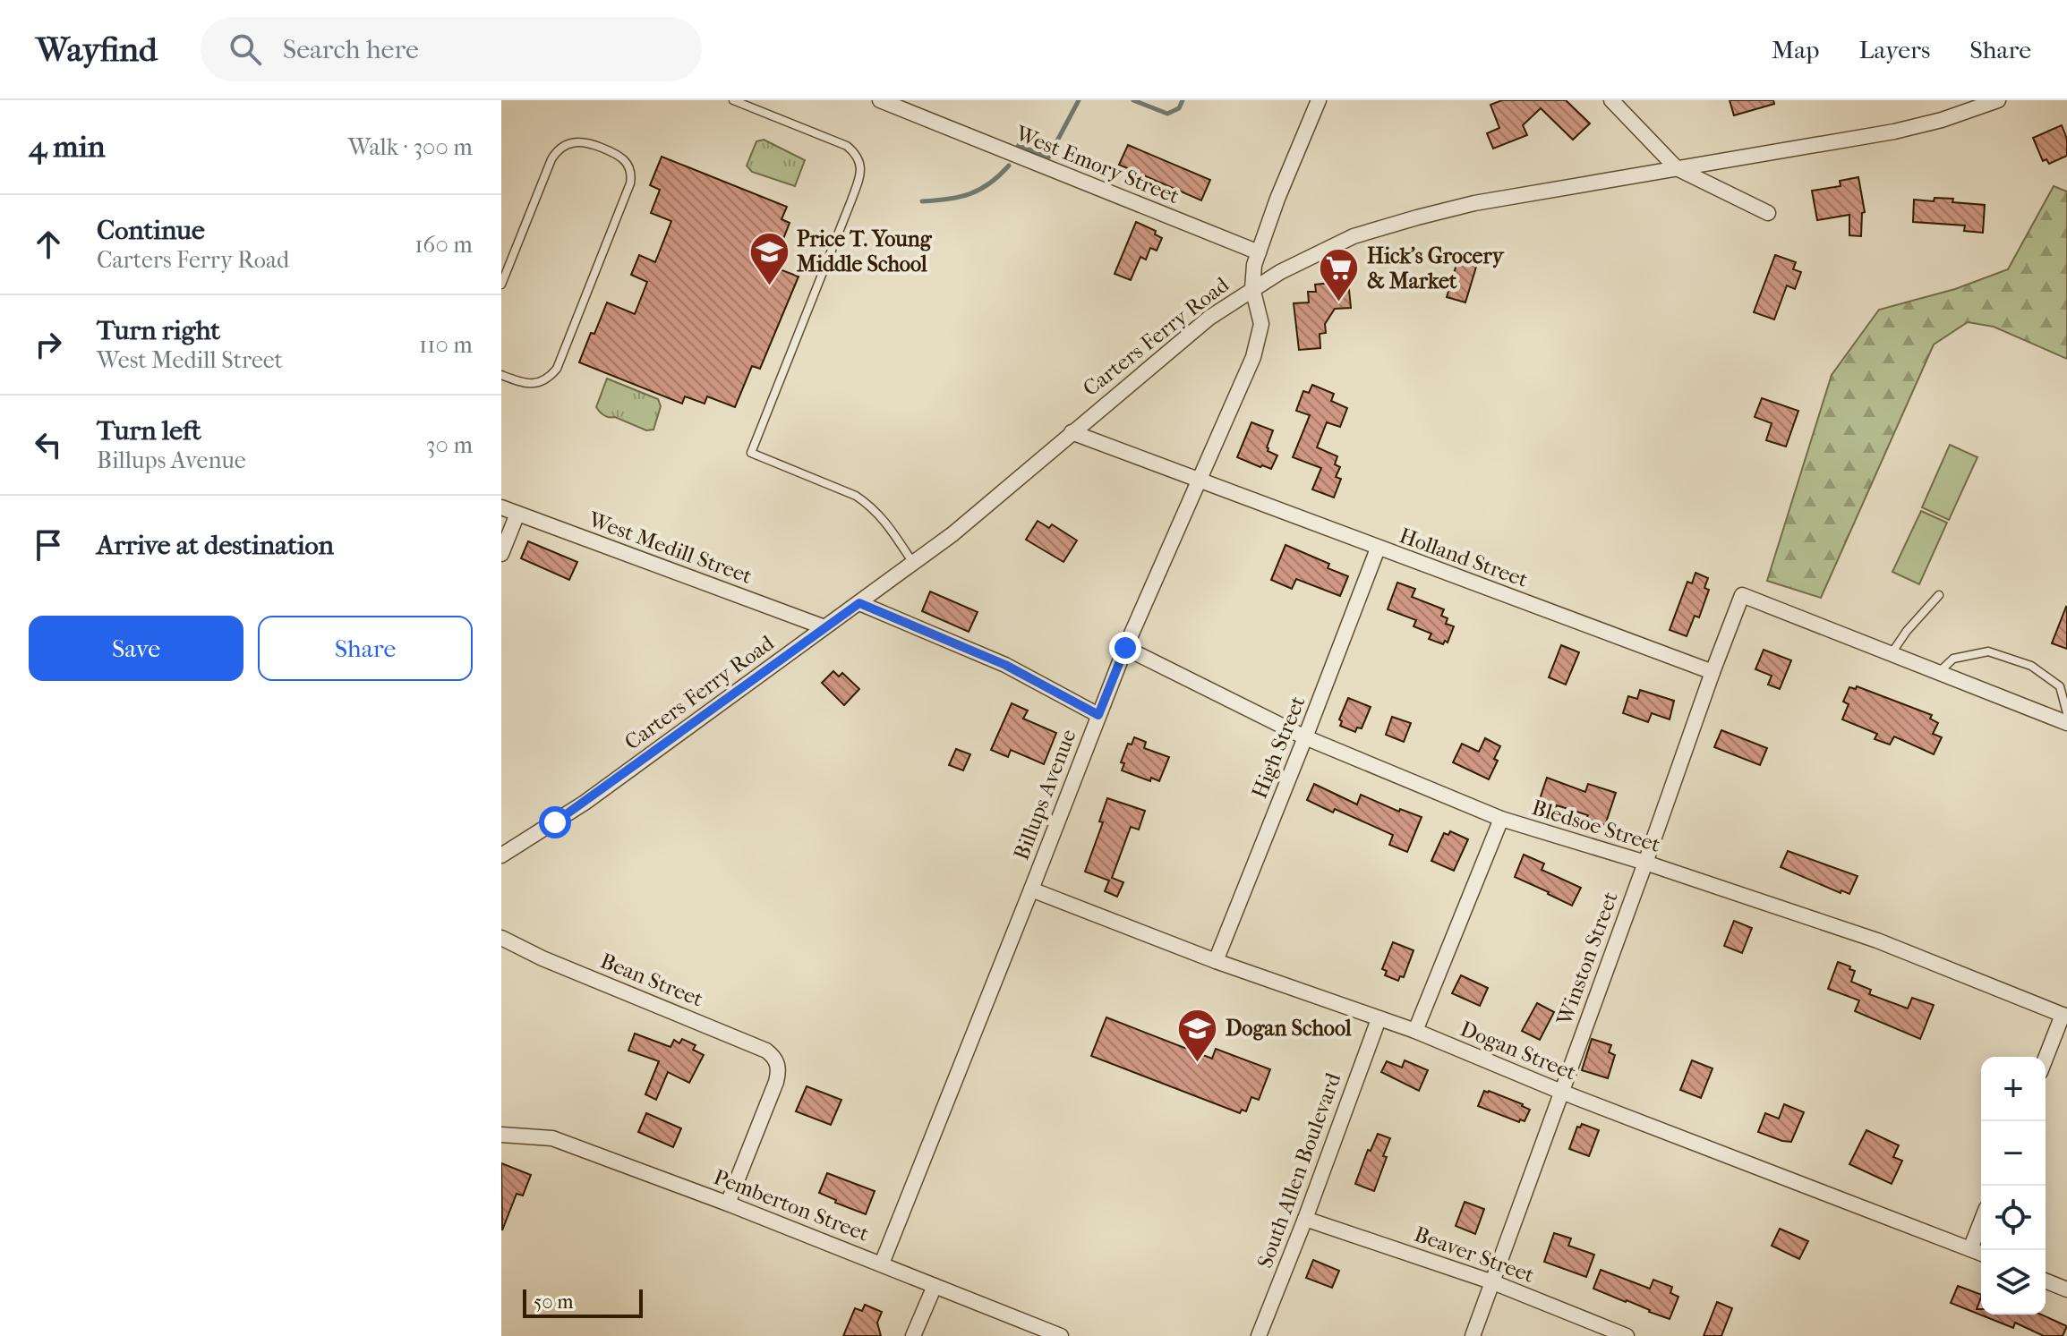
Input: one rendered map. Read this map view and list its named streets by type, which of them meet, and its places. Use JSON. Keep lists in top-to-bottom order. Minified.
{"streets":{"street":["West Emory Street","Carters Ferry Road","West Medill Street","Holland Street","High Street","Billups Avenue","Bledsoe Street","Winston Street","Bean Street","Dogan Street","South Allen Boulevard","Pemberton Street","Beaver Street"]},"crossings":[["West Emory Street","Billups Avenue"],["Carters Ferry Road","West Medill Street"],["Carters Ferry Road","Holland Street"],["Carters Ferry Road","Billups Avenue"],["Holland Street","High Street"],["Holland Street","Billups Avenue"],["Holland Street","Winston Street"],["High Street","Bledsoe Street"],["High Street","Dogan Street"],["Billups Avenue","Bledsoe Street"],["Billups Avenue","Dogan Street"],["Billups Avenue","Pemberton Street"],["Bledsoe Street","Winston Street"],["Winston Street","Dogan Street"],["Winston Street","Beaver Street"],["Bean Street","Pemberton Street"],["Dogan Street","South Allen Boulevard"],["South Allen Boulevard","Beaver Street"]],"places":{"school or university":["Price T. Young Middle School","Dogan School"],"supermarket":["Hick's Grocery & Market"]},"scale_bar":"50 m","page":{"header":"Wayfind","search":"Search here","nav":["Map","Layers","Share"],"heading":["4 min","Walk · 300 m"],"list":[["Continue","Carters Ferry Road","160 m"],["Turn right","West Medill Street","110 m"],["Turn left","Billups Avenue","30 m"],"Arrive at destination"],"buttons":["Save","Share"],"map_buttons":["+","−"],"scale":"50 m"}}
